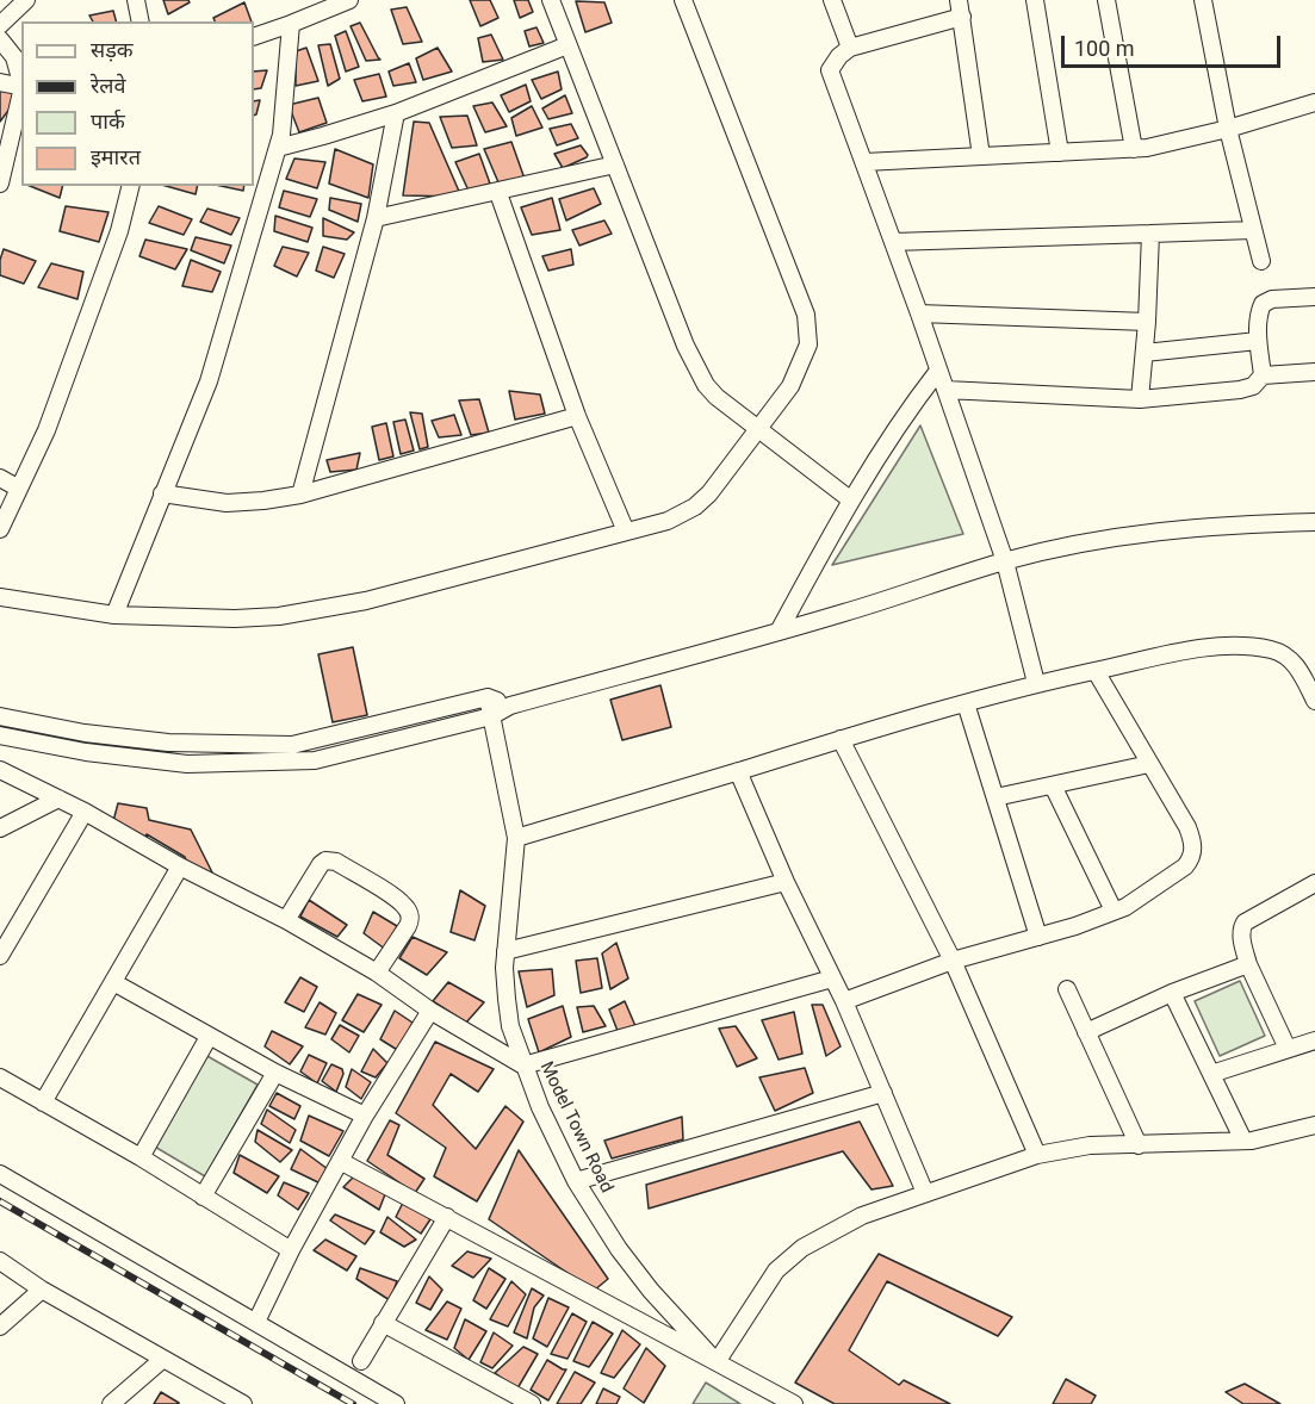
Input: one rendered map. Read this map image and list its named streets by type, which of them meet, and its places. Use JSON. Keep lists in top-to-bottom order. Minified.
{"streets":{"street":["Model Town Road"]},"legend":["सड़क","रेलवे","पार्क","इमारत"],"scale_bar":"100 m"}
